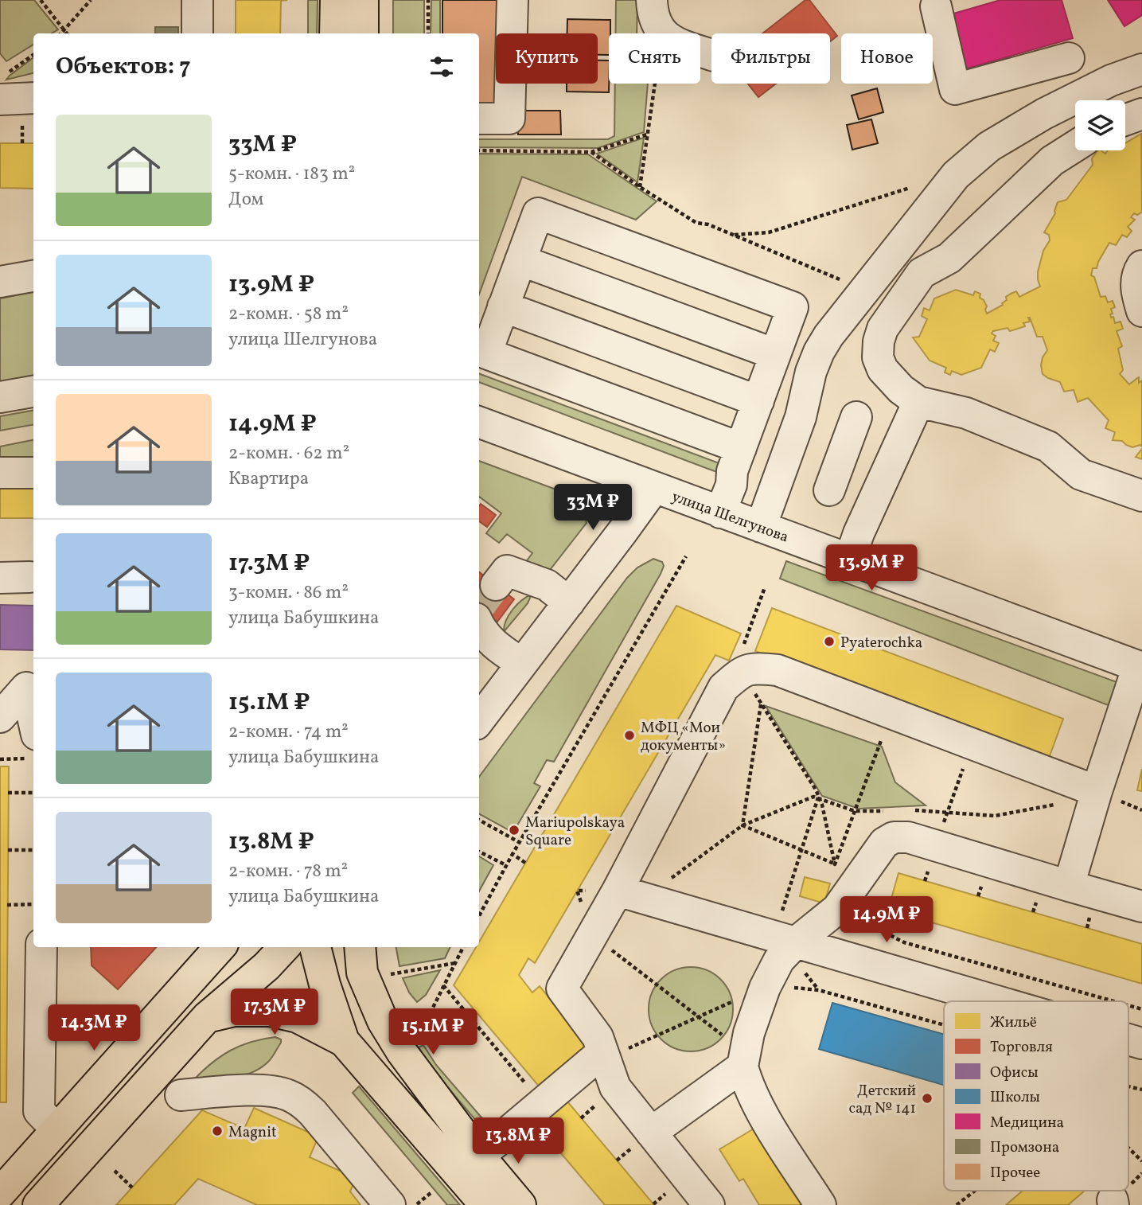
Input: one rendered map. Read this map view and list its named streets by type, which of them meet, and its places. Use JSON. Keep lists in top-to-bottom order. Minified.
{"streets":{"street":["улица Шелгунова"]},"places":["Pyaterochka","МФЦ «Мои документы»","Mariupolskaya Square","Детский сад № 141","Magnit"],"legend":["Жильё","Торговля","Офисы","Школы","Медицина","Промзона","Прочее"],"page":{"chip":["Купить","Снять","Фильтры","Новое"],"heading":"Объектов: 7","list":[{"name":"33M ₽","note":"5-комн. · 183 m² · Дом"},{"name":"13.9M ₽","note":"2-комн. · 58 m² · улица Шелгунова"},{"name":"14.9M ₽","note":"2-комн. · 62 m² · Квартира"},{"name":"17.3M ₽","note":"3-комн. · 86 m² · улица Бабушкина"},{"name":"15.1M ₽","note":"2-комн. · 74 m² · улица Бабушкина"},{"name":"13.8M ₽","note":"2-комн. · 78 m² · улица Бабушкина"}],"price":["33M ₽","13.9M ₽","14.9M ₽","17.3M ₽","14.3M ₽","15.1M ₽","13.8M ₽"]}}
